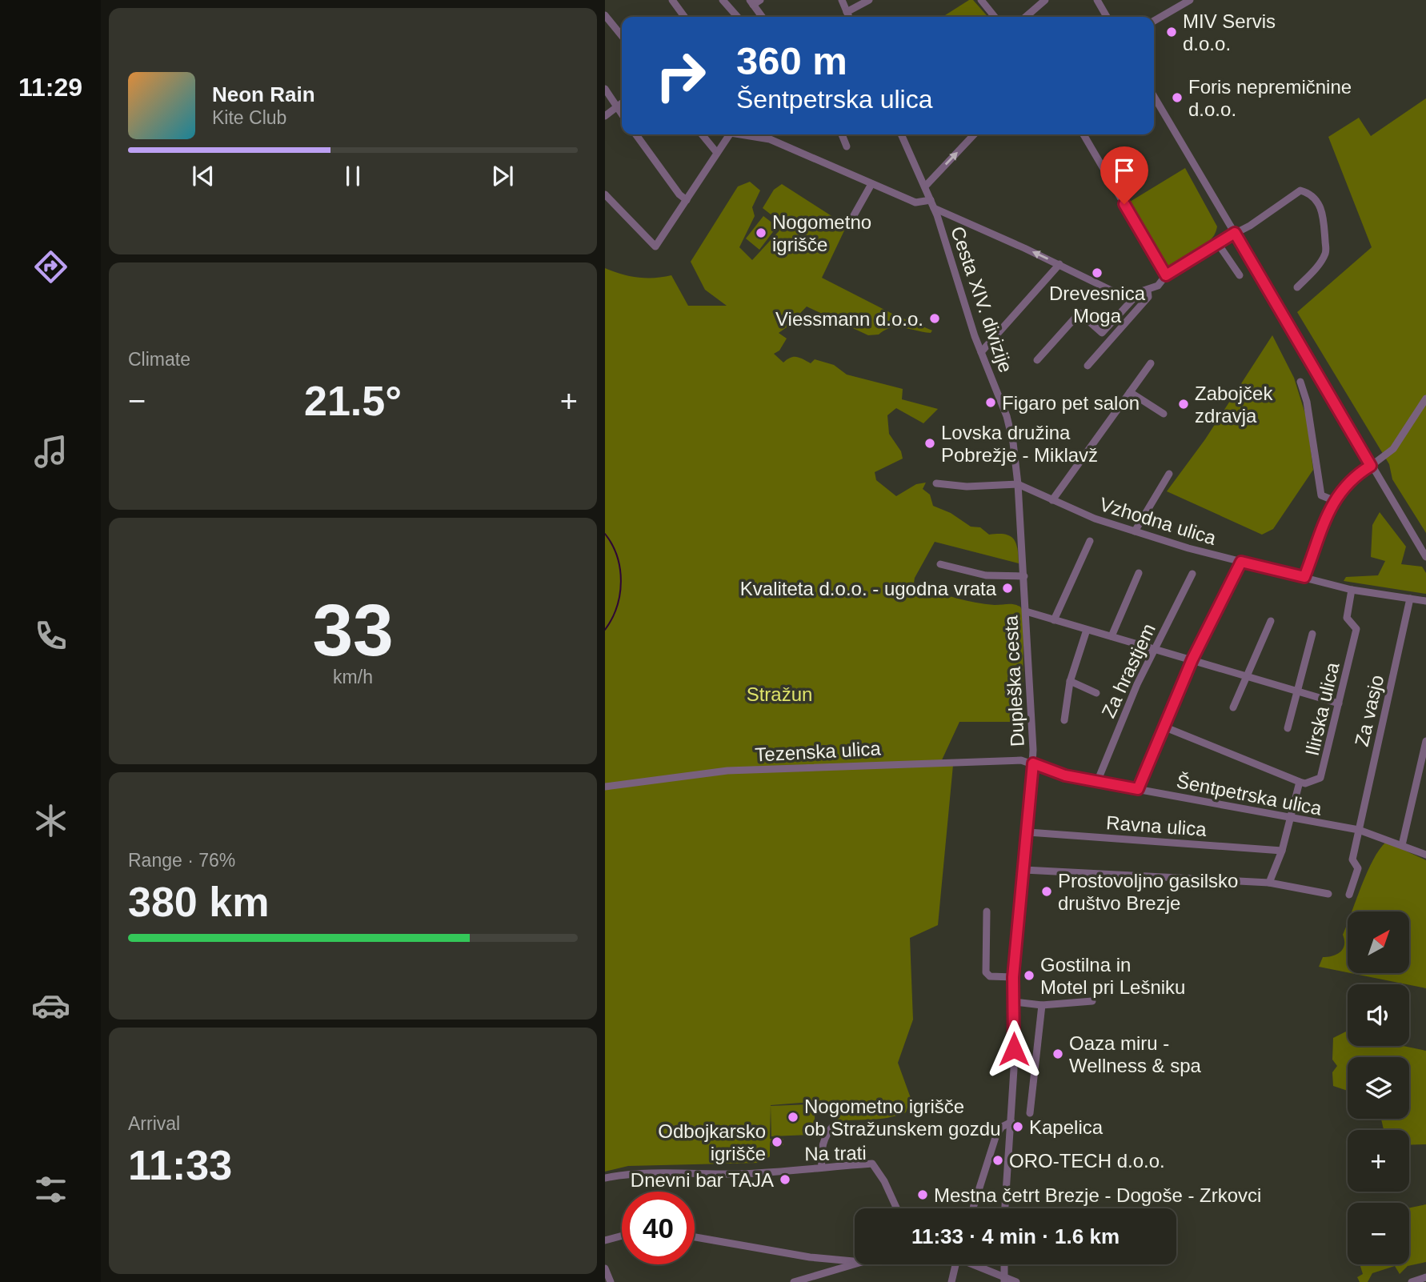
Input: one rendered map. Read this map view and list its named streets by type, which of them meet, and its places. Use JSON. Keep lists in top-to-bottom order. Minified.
{"streets":{"street":["Cesta XIV. divizije","Vzhodna ulica","Za hrastjem","Dupleška cesta","Ilirska ulica","Za vasjo","Tezenska ulica","Šentpetrska ulica","Ravna ulica","Na trati"]},"crossings":[["Cesta XIV. divizije","Vzhodna ulica"],["Cesta XIV. divizije","Dupleška cesta"],["Vzhodna ulica","Dupleška cesta"],["Vzhodna ulica","Ilirska ulica"],["Vzhodna ulica","Za vasjo"],["Za hrastjem","Šentpetrska ulica"],["Dupleška cesta","Tezenska ulica"],["Dupleška cesta","Šentpetrska ulica"],["Dupleška cesta","Ravna ulica"],["Ilirska ulica","Šentpetrska ulica"],["Ilirska ulica","Ravna ulica"],["Za vasjo","Šentpetrska ulica"],["Tezenska ulica","Šentpetrska ulica"]],"parks":["Stražun"],"places":["MIV Servis d.o.o.","Foris nepremičnine d.o.o.","Nogometno igrišče","Drevesnica Moga","Viessmann d.o.o.","Figaro pet salon","Zabojček zdravja","Lovska družina Pobrežje - Miklavž","Kvaliteta d.o.o. - ugodna vrata","Prostovoljno gasilsko društvo Brezje","Gostilna in Motel pri Lešniku","Oaza miru - Wellness & spa","Nogometno igrišče ob Stražunskem gozdu","Kapelica","Odbojkarsko igrišče","ORO-TECH d.o.o.","Dnevni bar TAJA","Mestna četrt Brezje - Dogoše - Zrkovci"],"north":"top right","page":{"tabs":"11:29","turn":["360 m","Šentpetrska ulica"],"song":["Neon Rain","Kite Club"],"tile":["Climate",["33","km/h"],["Range · 76%","380 km"],["Arrival","11:33"]],"heat":["−","21.5°","+"],"map_buttons":["+","−"],"limit":"40","trip":"11:33 · 4 min · 1.6 km"}}
